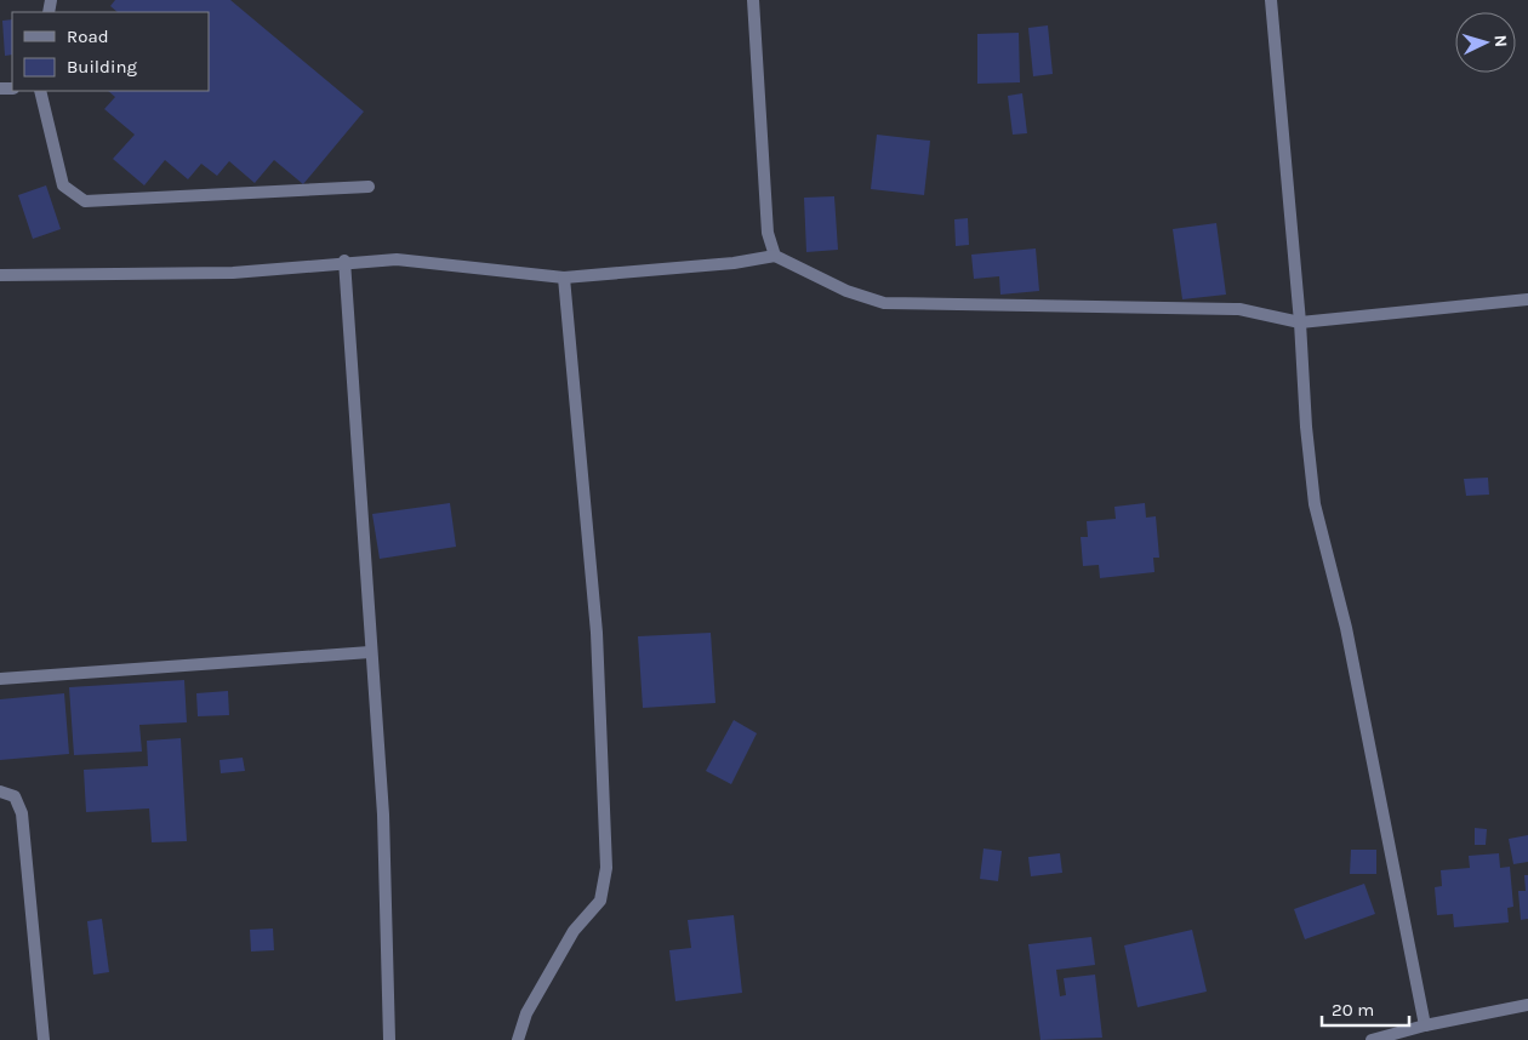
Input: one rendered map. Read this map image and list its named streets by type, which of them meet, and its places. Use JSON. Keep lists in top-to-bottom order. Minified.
{"legend":["Road","Building"],"scale_bar":"20 m","north":"right"}
